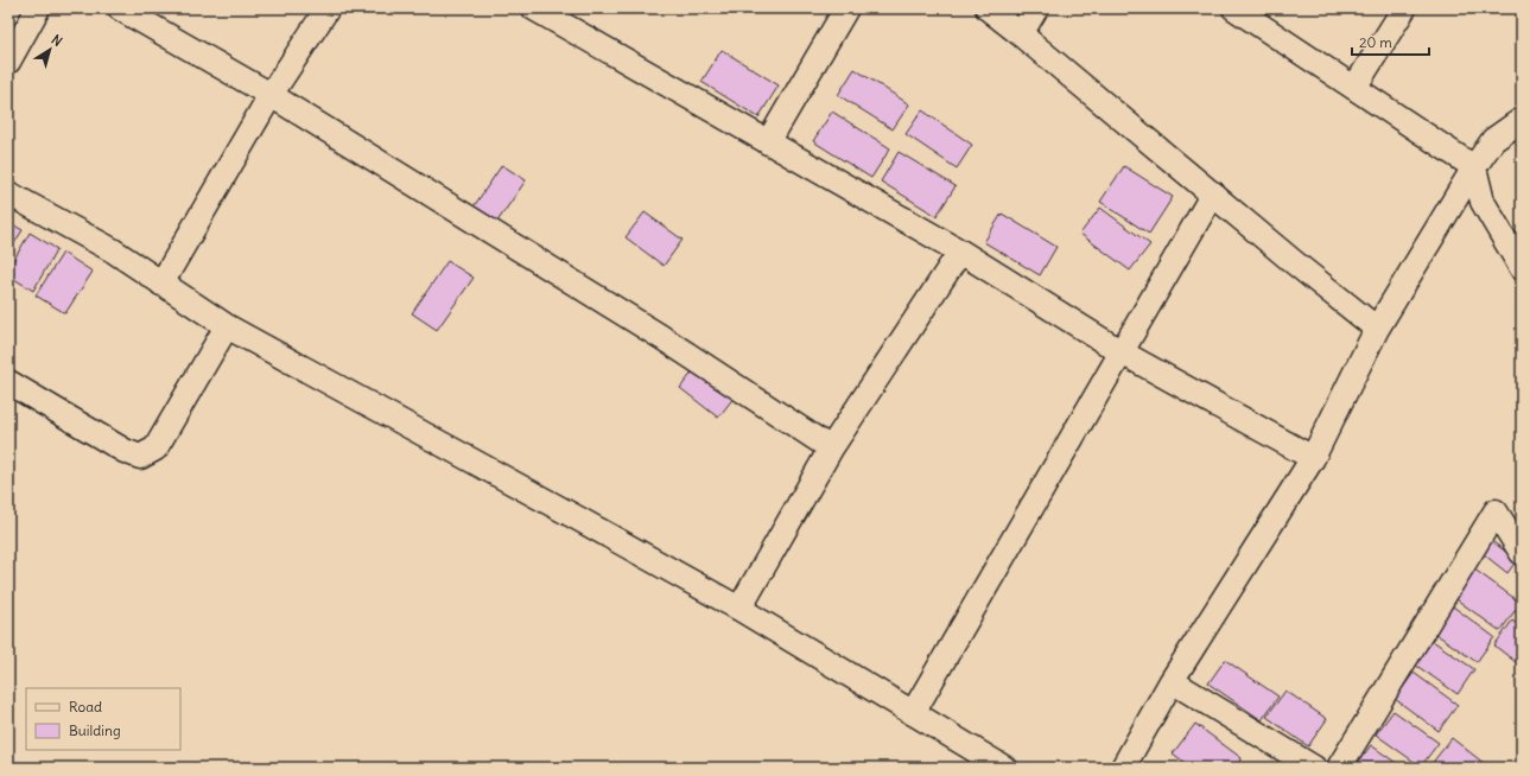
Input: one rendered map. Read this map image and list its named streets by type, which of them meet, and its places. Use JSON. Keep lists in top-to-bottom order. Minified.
{"legend":["Road","Building"],"scale_bar":"20 m","north":"top right"}
